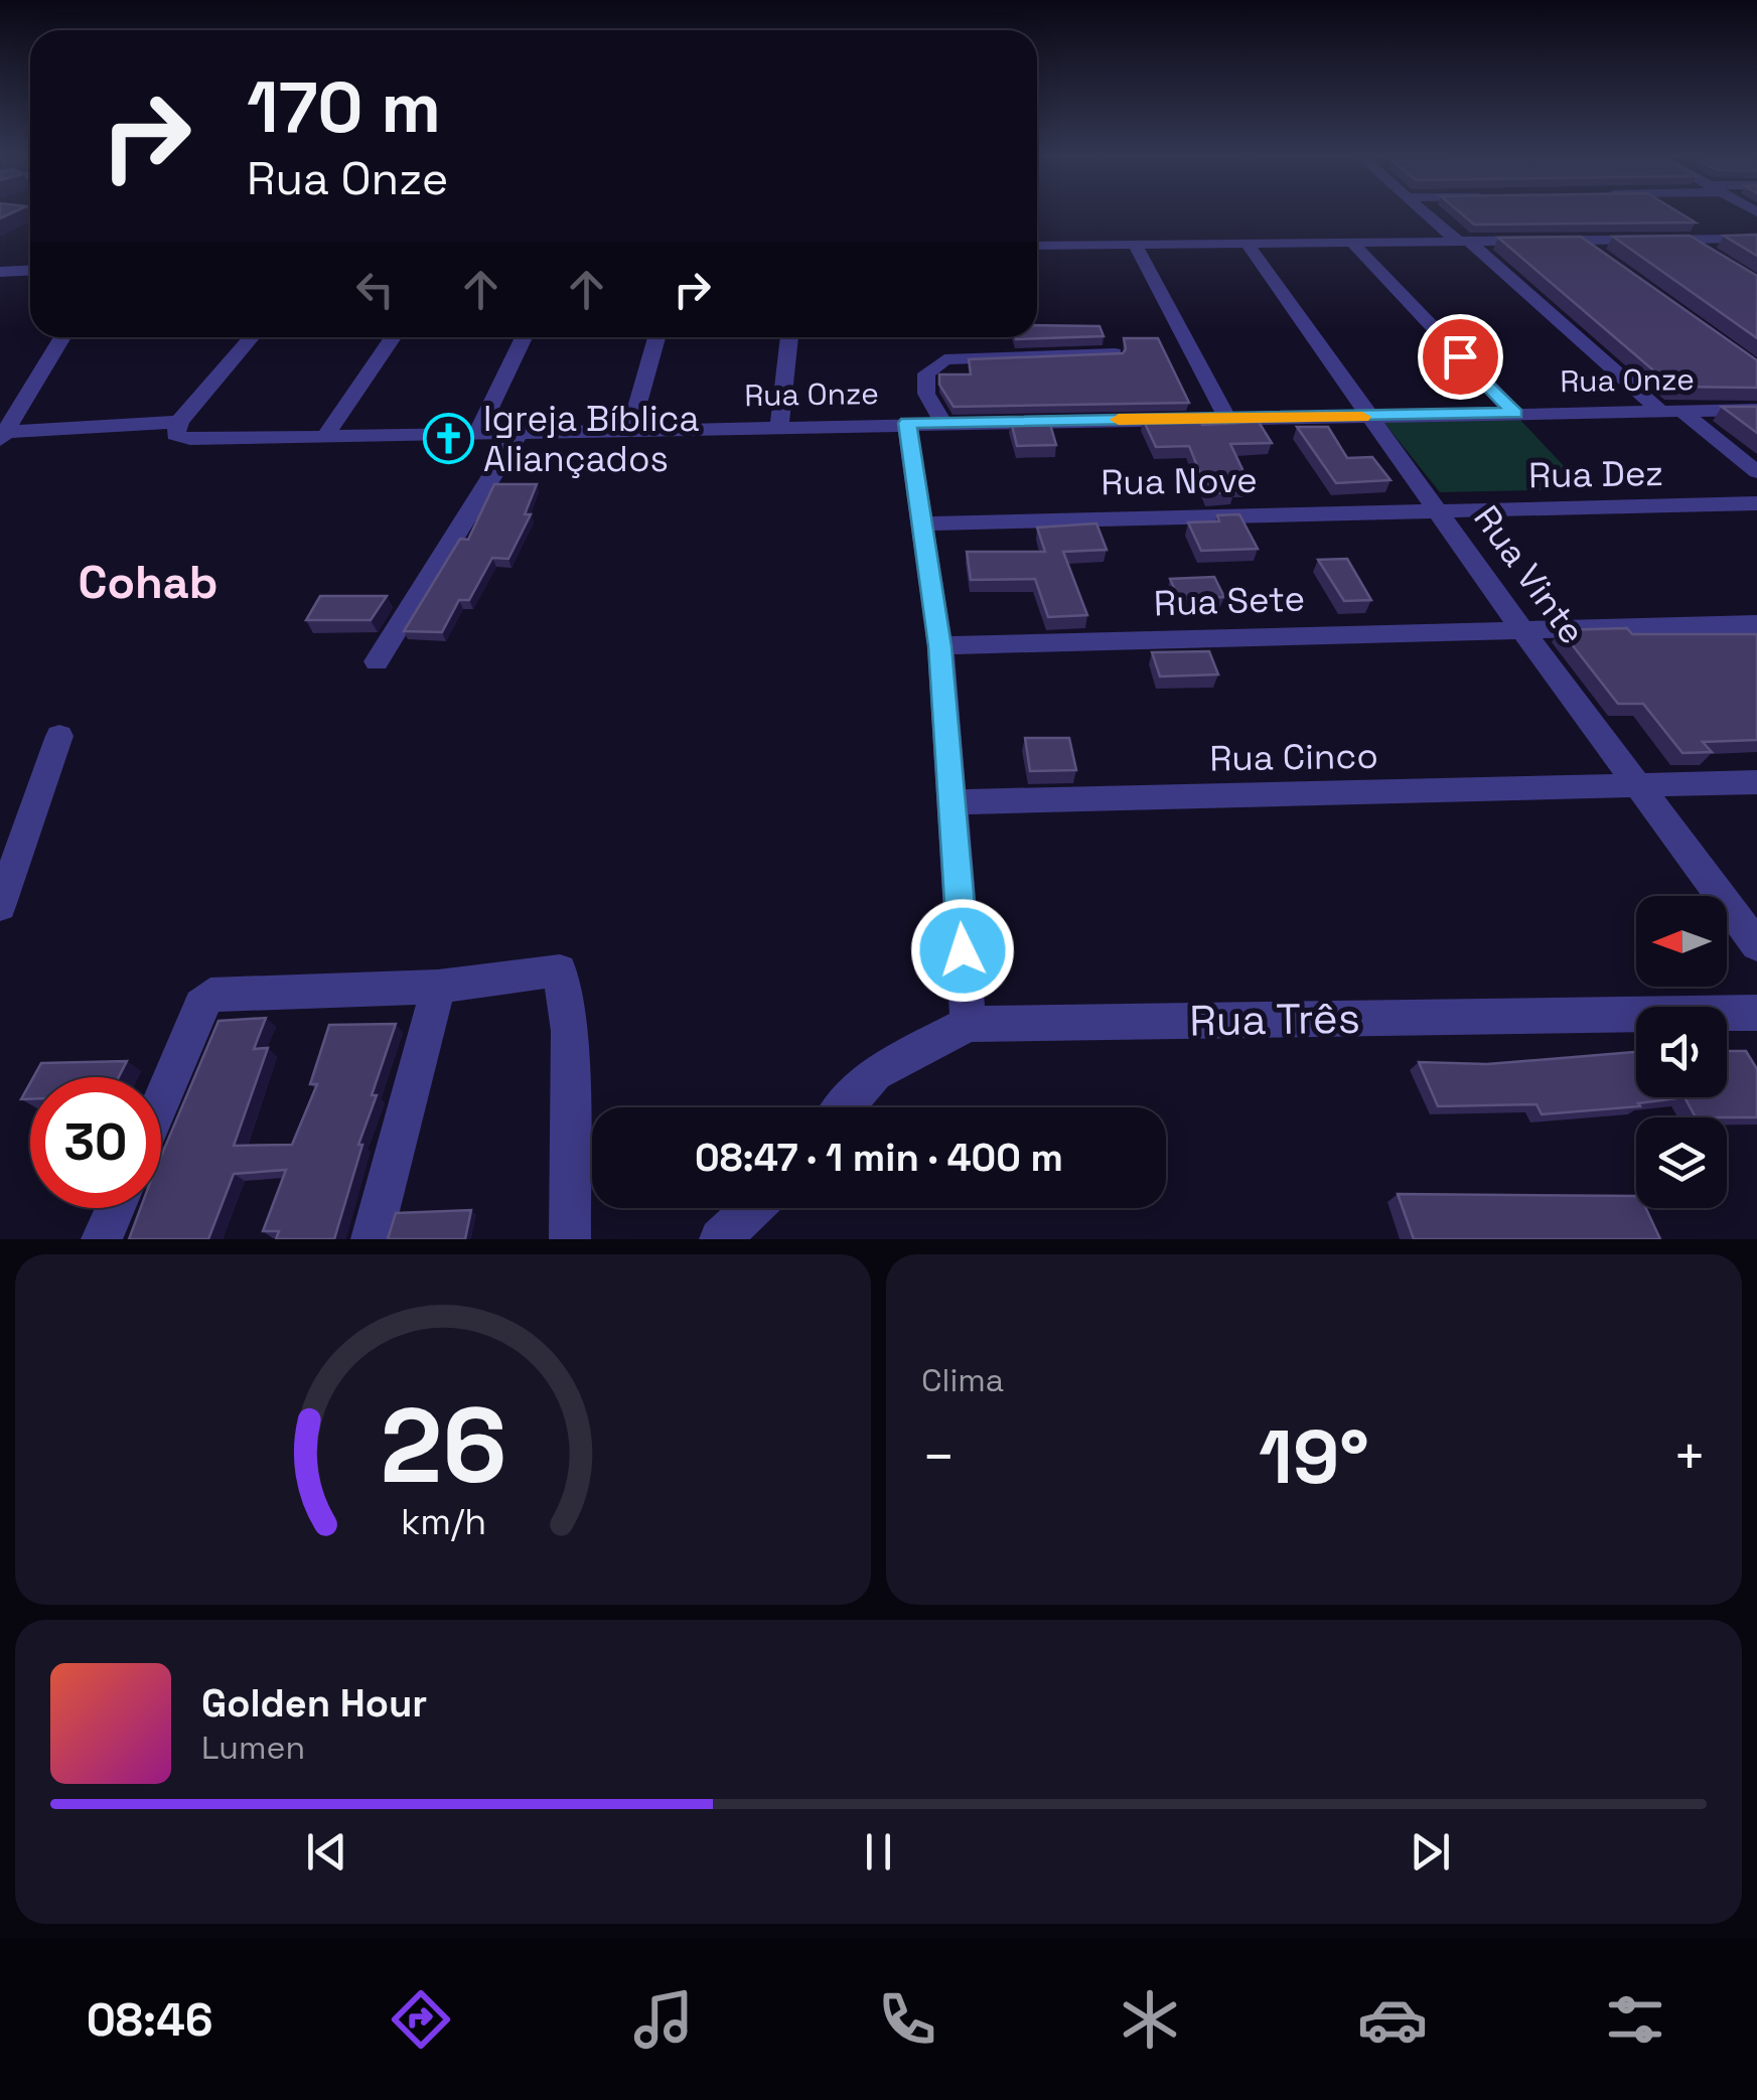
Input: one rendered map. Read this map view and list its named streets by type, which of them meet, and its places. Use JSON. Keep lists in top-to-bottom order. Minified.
{"streets":{"street":["Rua Onze","Rua Dez","Rua Nove","Rua Vinte","Rua Sete","Rua Cinco","Rua Três"]},"crossings":[["Rua Onze","Rua Vinte"],["Rua Dez","Rua Nove"],["Rua Dez","Rua Vinte"],["Rua Nove","Rua Vinte"],["Rua Vinte","Rua Sete"],["Rua Vinte","Rua Cinco"]],"districts":["Cohab"],"places":{"church":["Igreja Bíblica Aliançados"]},"north":"left","page":{"turn":["170 m","Rua Onze"],"limit":"30","trip":"08:47 · 1 min · 400 m","tile":"Clima","heat":["−","19°","+"],"song":["Golden Hour","Lumen"],"tabs":"08:46","gauge":["26","km/h"]}}
